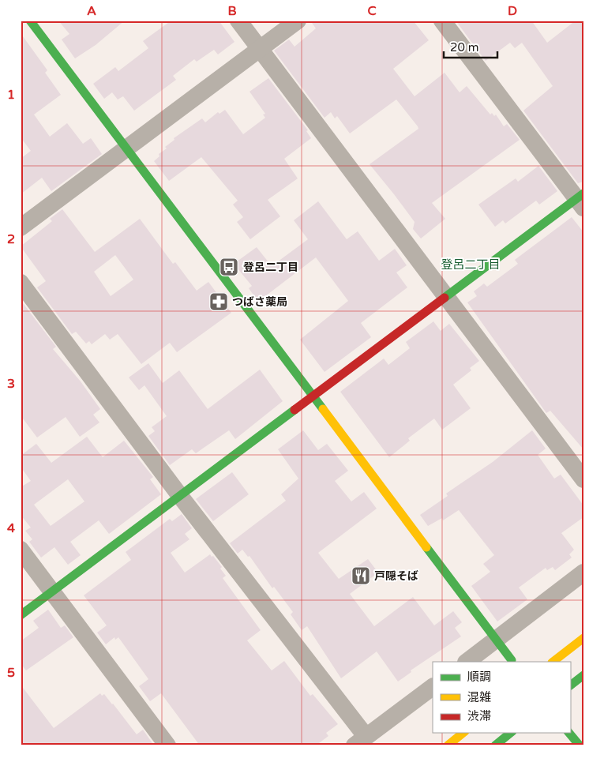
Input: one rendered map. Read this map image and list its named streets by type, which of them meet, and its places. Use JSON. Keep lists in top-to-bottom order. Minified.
{"districts":["登呂二丁目"],"places":{"bus stop":["登呂二丁目"],"pharmacy":["つばさ薬局"],"restaurant":["戸隠そば"]},"legend":["順調","混雑","渋滞"],"scale_bar":"20 m","grid":{"columns":["A","B","C","D"],"rows":["1","2","3","4","5"]}}
